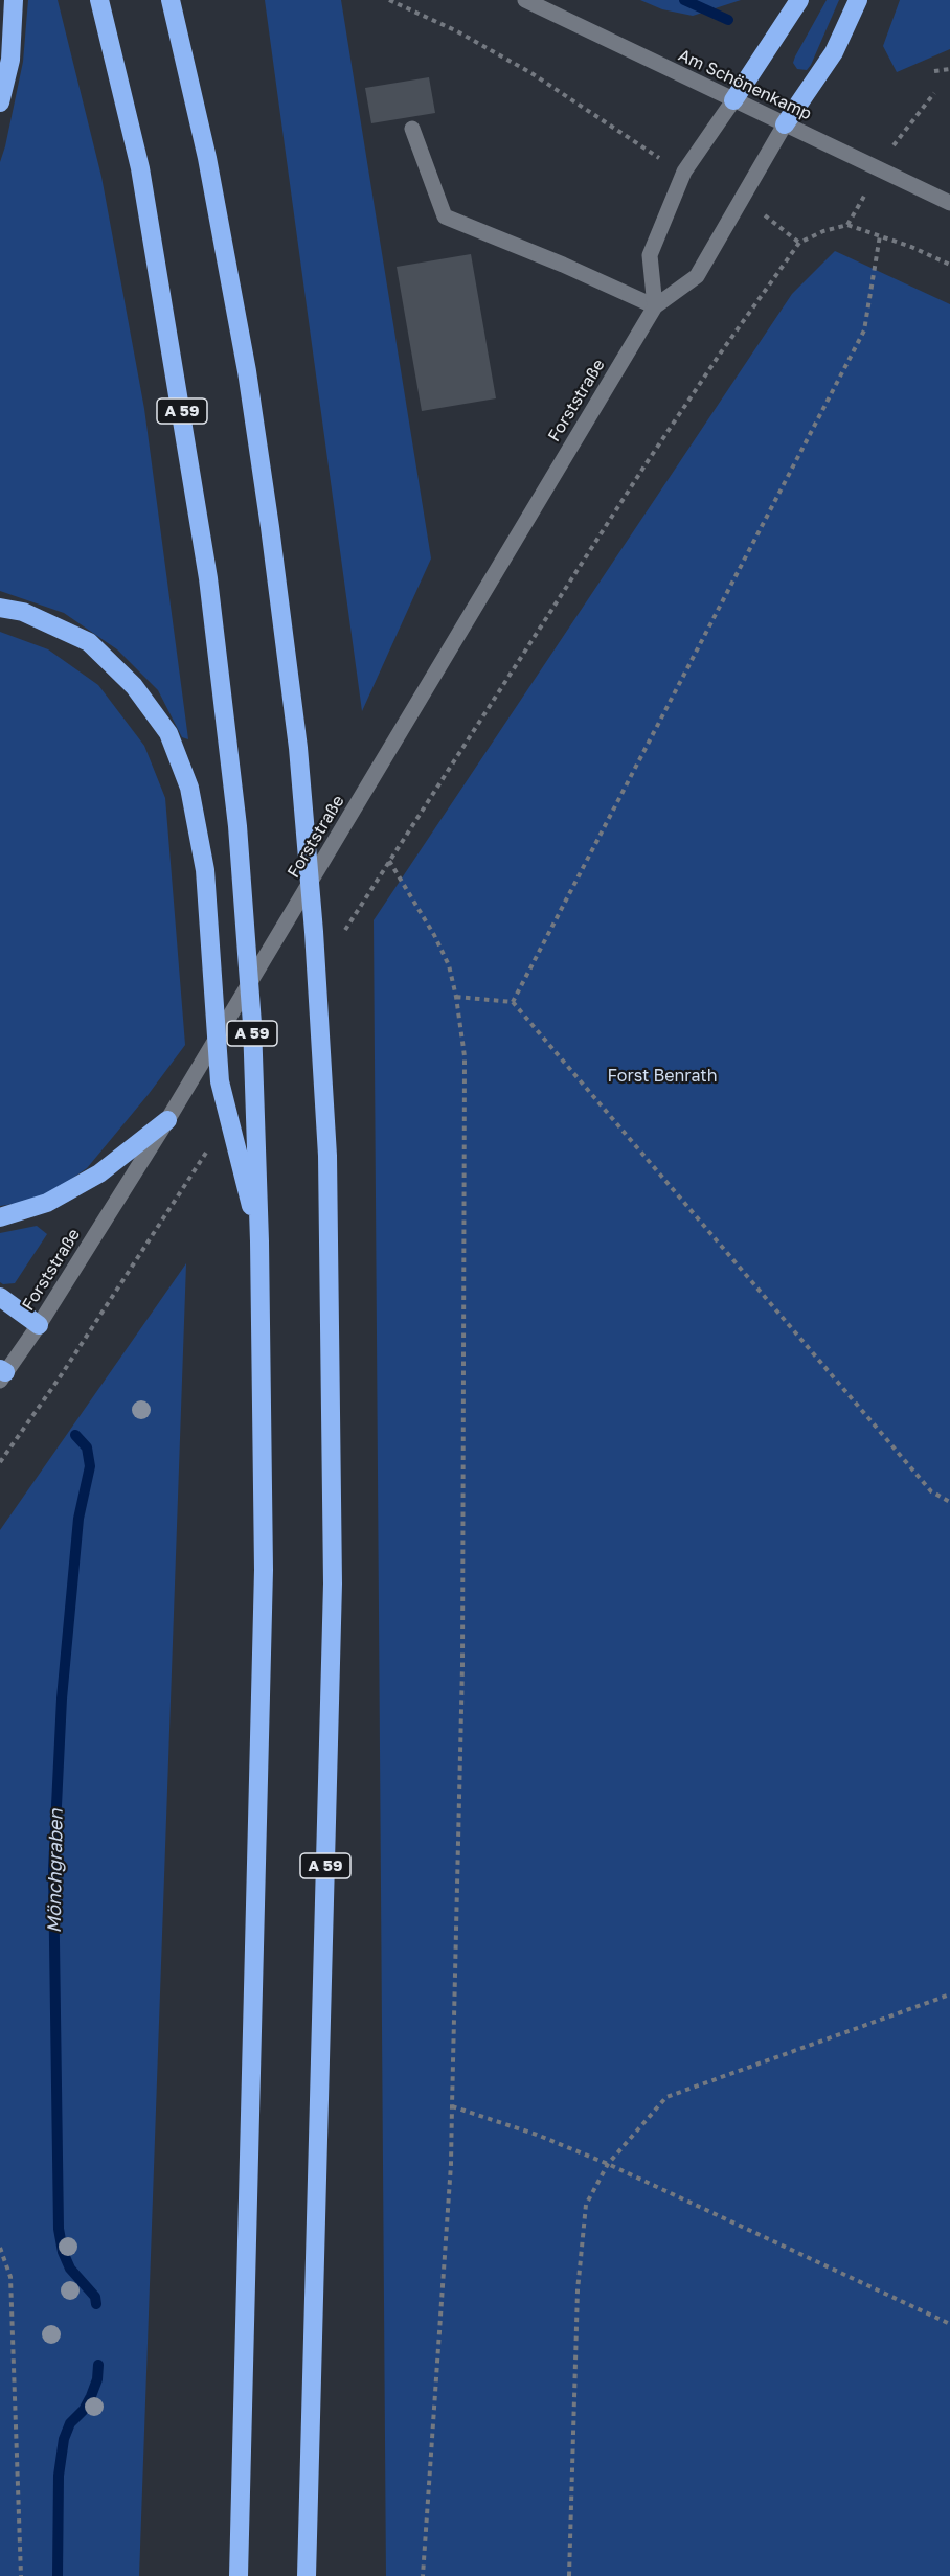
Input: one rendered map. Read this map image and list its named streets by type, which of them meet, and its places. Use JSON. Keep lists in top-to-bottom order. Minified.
{"streets":{"highway":["A 59"],"main road":["Am Schönenkamp","Forststraße"]},"crossings":[["Am Schönenkamp","Forststraße"]],"water":["Mönchgraben"],"parks":["Forst Benrath"]}
